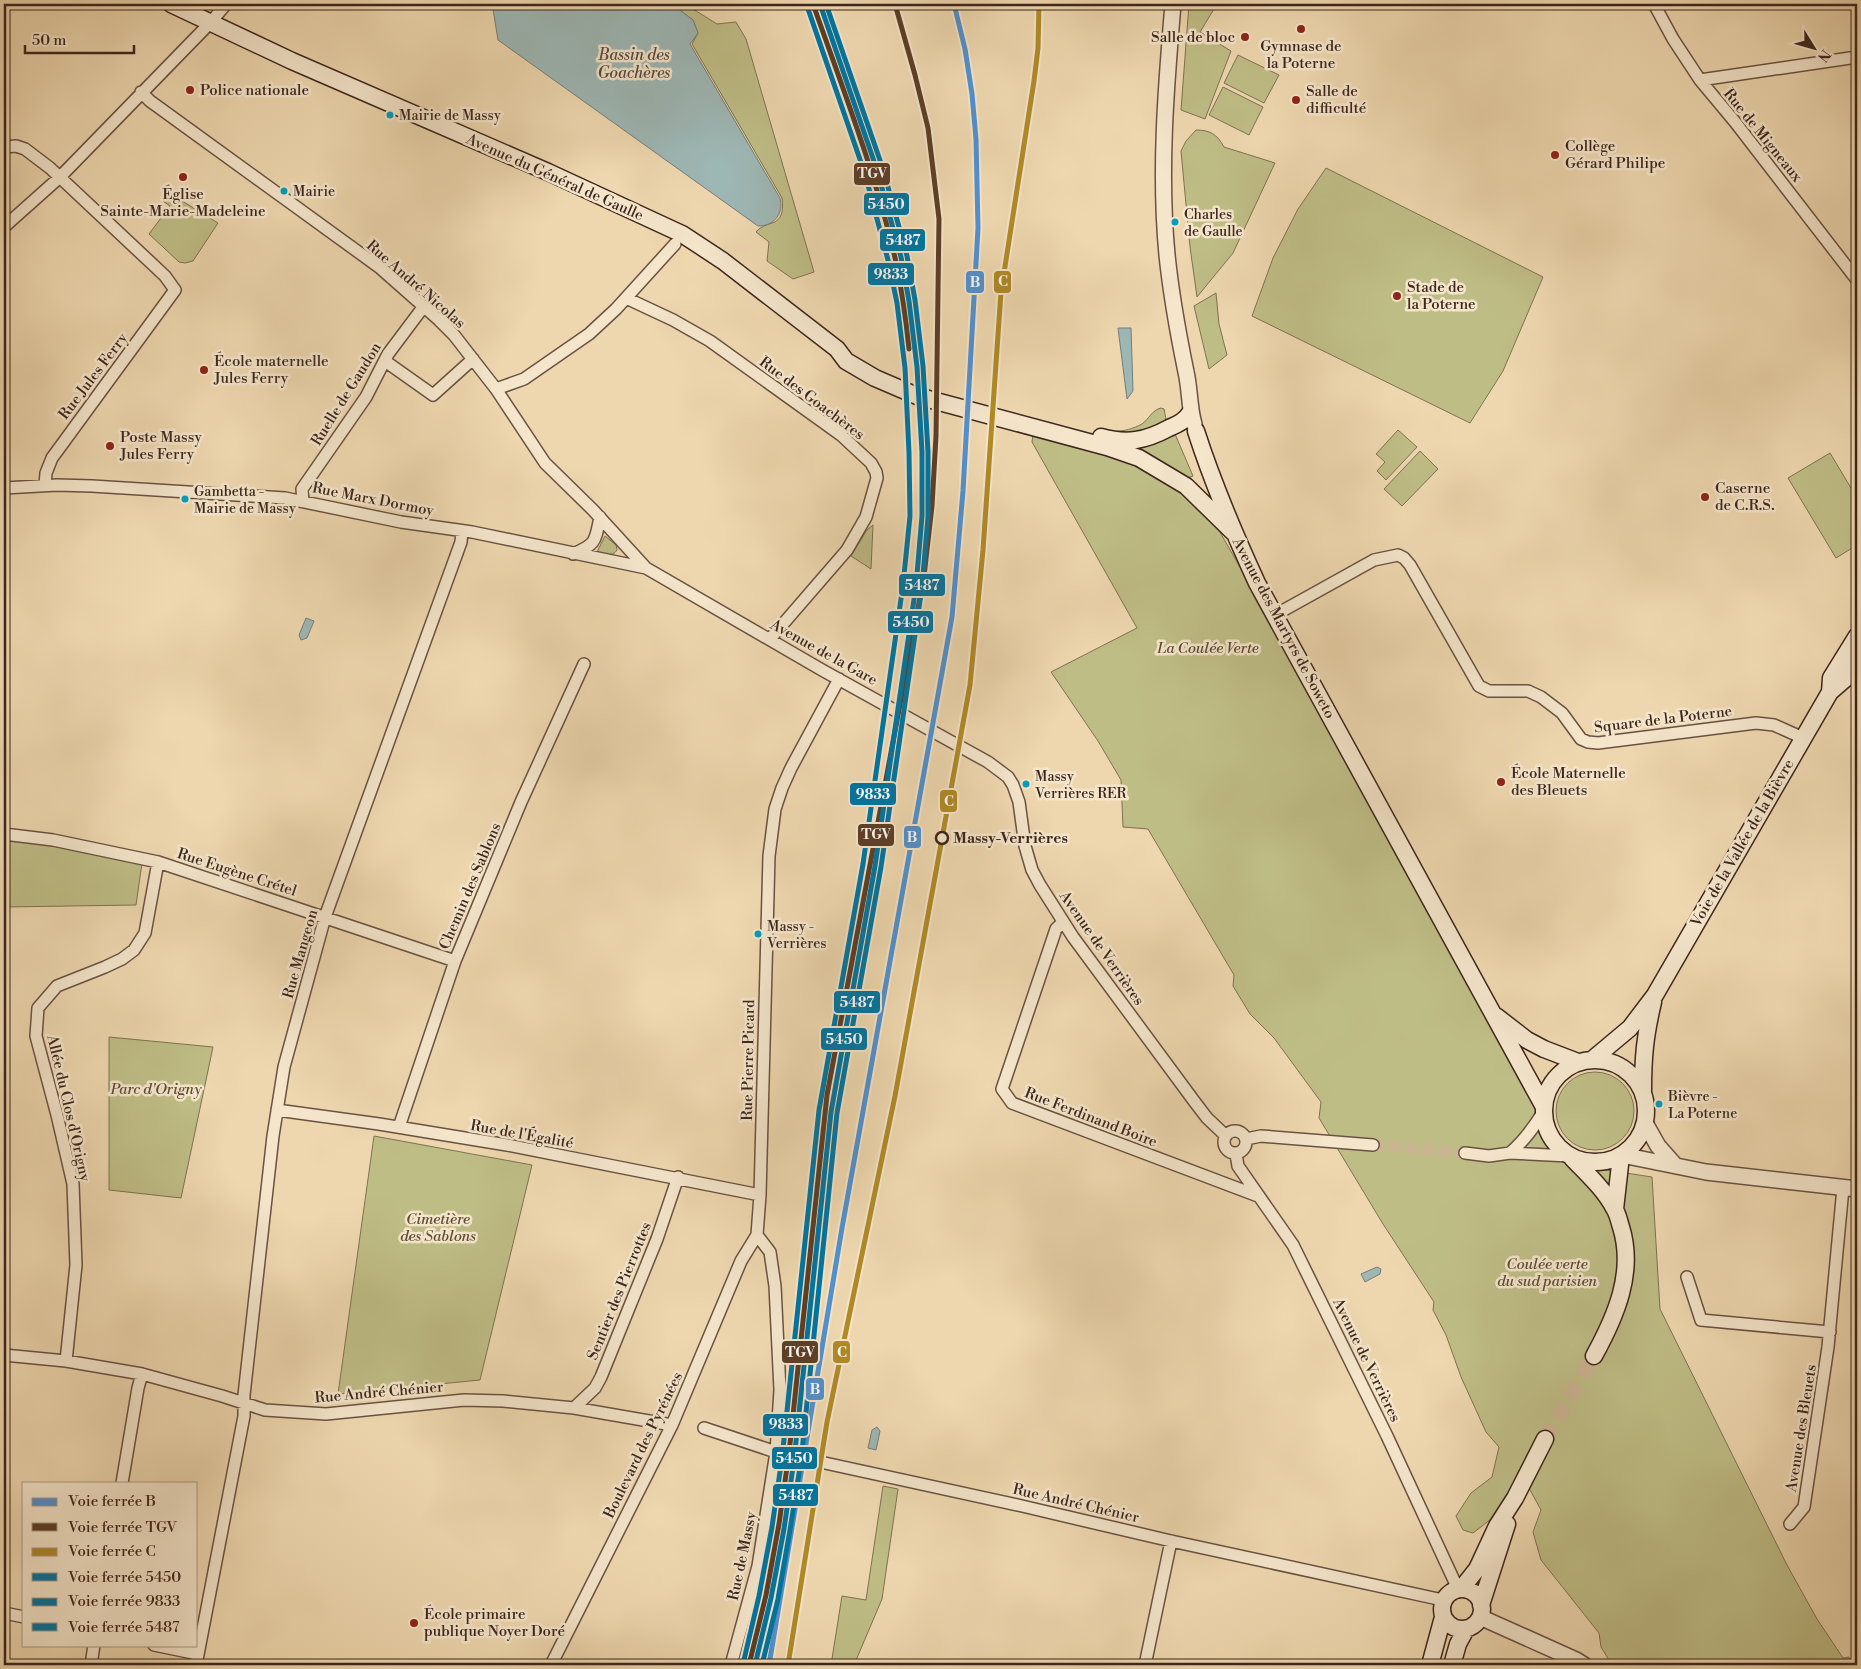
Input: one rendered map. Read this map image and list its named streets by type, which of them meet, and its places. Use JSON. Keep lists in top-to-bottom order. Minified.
{"streets":{"main road":["Avenue du Général de Gaulle","Avenue des Martyrs de Soweto","Voie de la Vallée de la Bièvre"],"street":["Rue de Migneaux","Rue André Nicolas","Rue Jules Ferry","Ruelle de Gaudon","Rue des Goachères","Rue Marx Dormoy","Avenue de la Gare","Square de la Poterne","Rue Eugène Crétel","Chemin des Sablons","Avenue de Verrières","Rue Mangeon","Rue Pierre Picard","Allée du Clos d'Origny","Rue Ferdinand Boire","Rue de l'Égalité","Sentier des Pierrottes","Rue André Chénier","Avenue des Bleuets","Boulevard des Pyrénées","Rue de Massy"]},"crossings":[["Avenue du Général de Gaulle","Avenue des Martyrs de Soweto"],["Rue André Nicolas","Ruelle de Gaudon"],["Rue André Nicolas","Rue Marx Dormoy"],["Rue André Nicolas","Avenue de la Gare"],["Rue Jules Ferry","Rue Marx Dormoy"],["Ruelle de Gaudon","Rue Marx Dormoy"],["Rue des Goachères","Avenue de la Gare"],["Rue Marx Dormoy","Avenue de la Gare"],["Rue Marx Dormoy","Rue Mangeon"],["Avenue des Martyrs de Soweto","Square de la Poterne"],["Avenue des Martyrs de Soweto","Voie de la Vallée de la Bièvre"],["Avenue de la Gare","Avenue de Verrières"],["Avenue de la Gare","Rue Pierre Picard"],["Square de la Poterne","Voie de la Vallée de la Bièvre"],["Rue Eugène Crétel","Chemin des Sablons"],["Rue Eugène Crétel","Rue Mangeon"],["Rue Eugène Crétel","Allée du Clos d'Origny"],["Chemin des Sablons","Rue de l'Égalité"],["Avenue de Verrières","Rue Ferdinand Boire"],["Avenue de Verrières","Rue André Chénier"],["Rue Mangeon","Rue de l'Égalité"],["Rue Mangeon","Rue André Chénier"],["Rue Pierre Picard","Rue de l'Égalité"],["Rue Pierre Picard","Boulevard des Pyrénées"],["Allée du Clos d'Origny","Rue André Chénier"],["Rue de l'Égalité","Sentier des Pierrottes"],["Sentier des Pierrottes","Rue André Chénier"],["Rue André Chénier","Boulevard des Pyrénées"],["Rue André Chénier","Rue de Massy"]],"water":["Bassin des Goachères"],"parks":["La Coulée Verte","Parc d'Origny","Cimetière des Sablons","Coulée verte du sud parisien"],"places":["Gymnase de la Poterne","Salle de bloc","Police nationale","Salle de difficulté","Mairie de Massy","Collège Gérard Philipe","Église Sainte-Marie-Madeleine","Mairie","Charles de Gaulle","Stade de la Poterne","École maternelle Jules Ferry","Poste Massy Jules Ferry","Caserne de C.R.S.","Gambetta - Mairie de Massy","École Maternelle des Bleuets","Massy Verrières RER","Massy-Verrières","Massy - Verrières","Bièvre - La Poterne","École primaire publique Noyer Doré"],"lines":["rail line B","rail line TGV","rail line C","rail line 5450","rail line 5487","rail line 9833"],"legend":["Voie ferrée B","Voie ferrée TGV","Voie ferrée C","Voie ferrée 5450","Voie ferrée 9833","Voie ferrée 5487"],"scale_bar":"50 m","north":"bottom right"}
